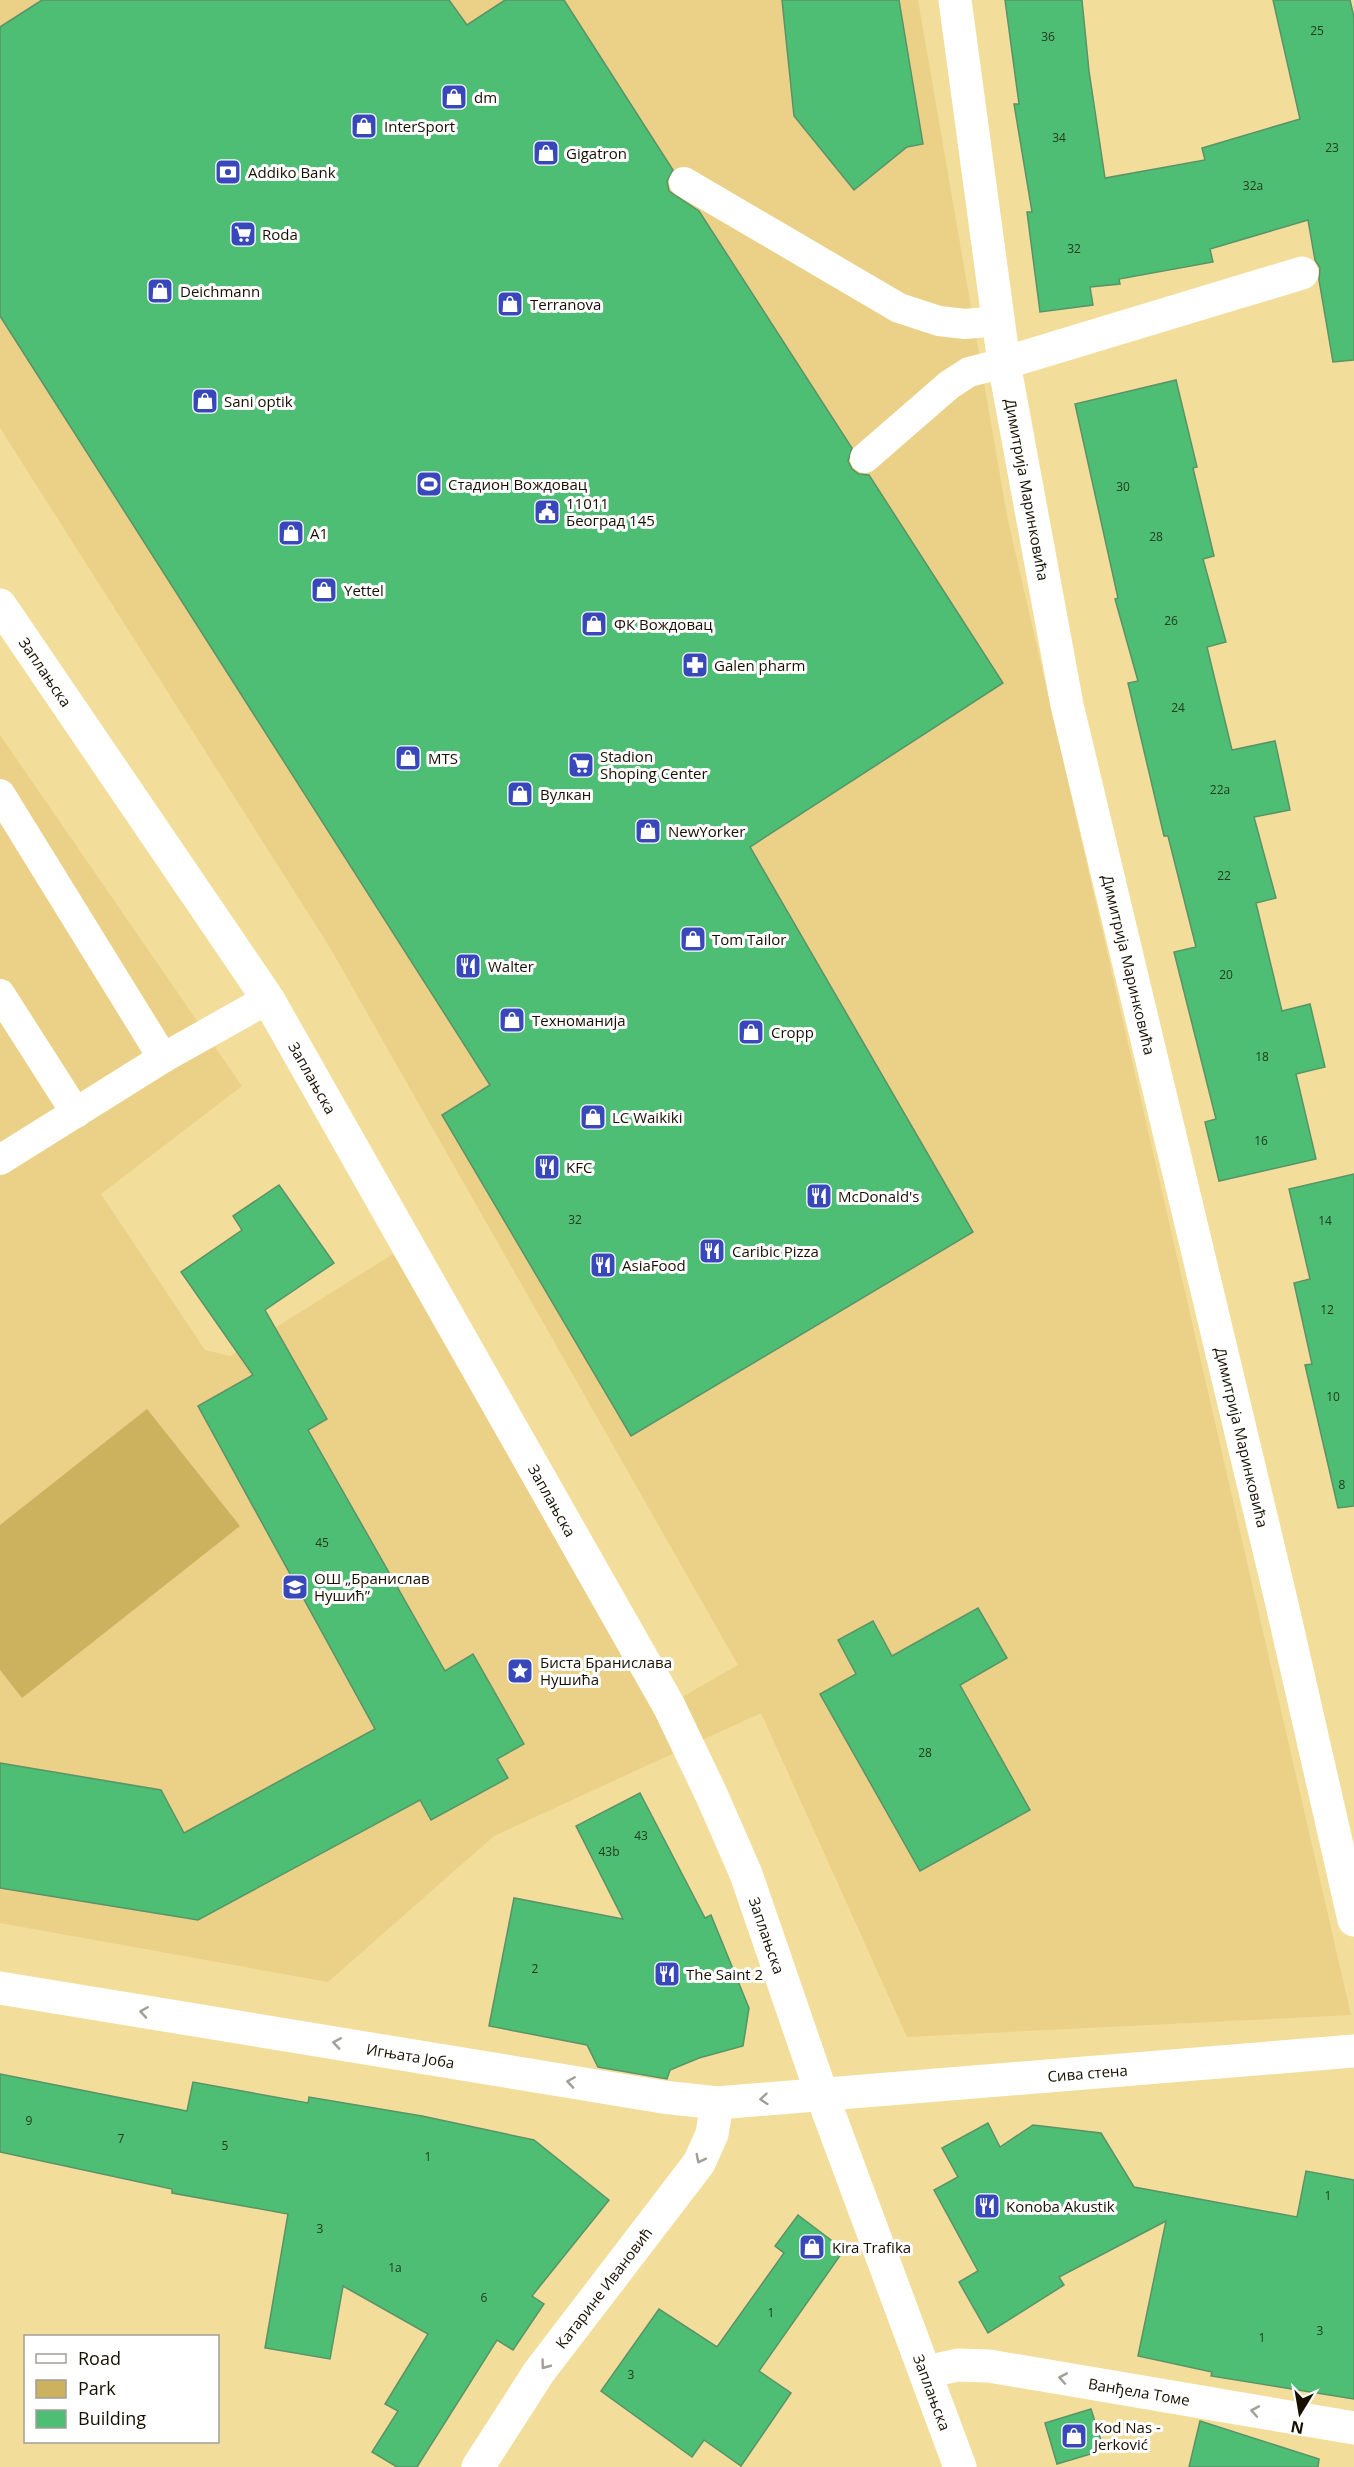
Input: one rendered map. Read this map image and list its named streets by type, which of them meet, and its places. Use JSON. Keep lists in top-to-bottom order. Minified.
{"streets":{"street":["Димитрија Маринковића","Заплањска","Игњата Јоба","Сива стена","Катарине Ивановић","Ванђела Томе"]},"crossings":[["Заплањска","Игњата Јоба"],["Заплањска","Сива стена"],["Заплањска","Ванђела Томе"],["Игњата Јоба","Сива стена"],["Игњата Јоба","Катарине Ивановић"]],"one_way":["Игњата Јоба","Катарине Ивановић","Ванђела Томе"],"places":{"shop":["dm","InterSport","Gigatron","Deichmann","Terranova","Sani optik","A1","Yettel","ФК Вождовац","MTS","Вулкан","NewYorker","Tom Tailor","Техноманија","Cropp","LC Waikiki","Kira Trafika","Kod Nas - Jerković"],"bank":["Addiko Bank"],"supermarket":["Roda","Stadion Shoping Center"],"sports":["Стадион Вождовац"],"public building":["11011 Београд 145"],"pharmacy":["Galen pharm"],"restaurant":["Walter","KFC","McDonald's","Caribic Pizza","AsiaFood","The Saint 2","Konoba Akustik"],"school or university":["ОШ „Бранислав Нушић”"],"place":["Биста Бранислава Нушића"]},"house_numbers":["25","36","34","23","32a","32","30","28","26","24","22a","22","20","18","16","32","14","12","10","8","45","28","43","43b","2","9","7","5","1","1","3","1a","6","1","3","1","3"],"legend":["Road","Park","Building"],"north":"bottom"}
